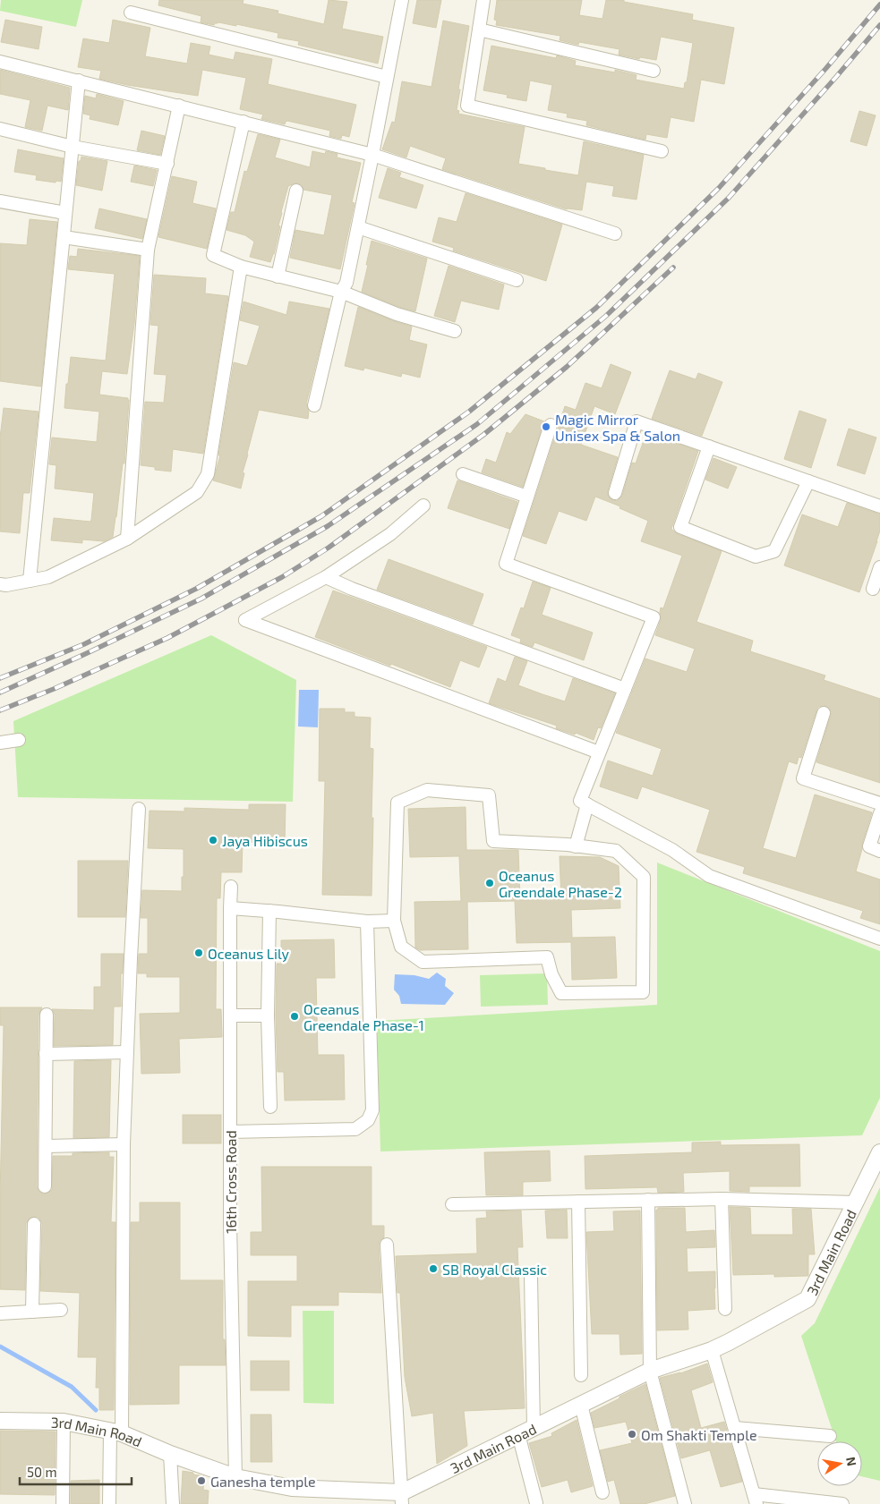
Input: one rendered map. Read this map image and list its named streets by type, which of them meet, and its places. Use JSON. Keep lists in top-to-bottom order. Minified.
{"streets":{"street":["16th Cross Road","3rd Main Road"]},"crossings":[["16th Cross Road","3rd Main Road"]],"places":["Magic Mirror Unisex Spa & Salon","Jaya Hibiscus","Oceanus Greendale Phase-2","Oceanus Lily","Oceanus Greendale Phase-1","SB Royal Classic","Om Shakti Temple","Ganesha temple"],"scale_bar":"50 m","north":"right"}
